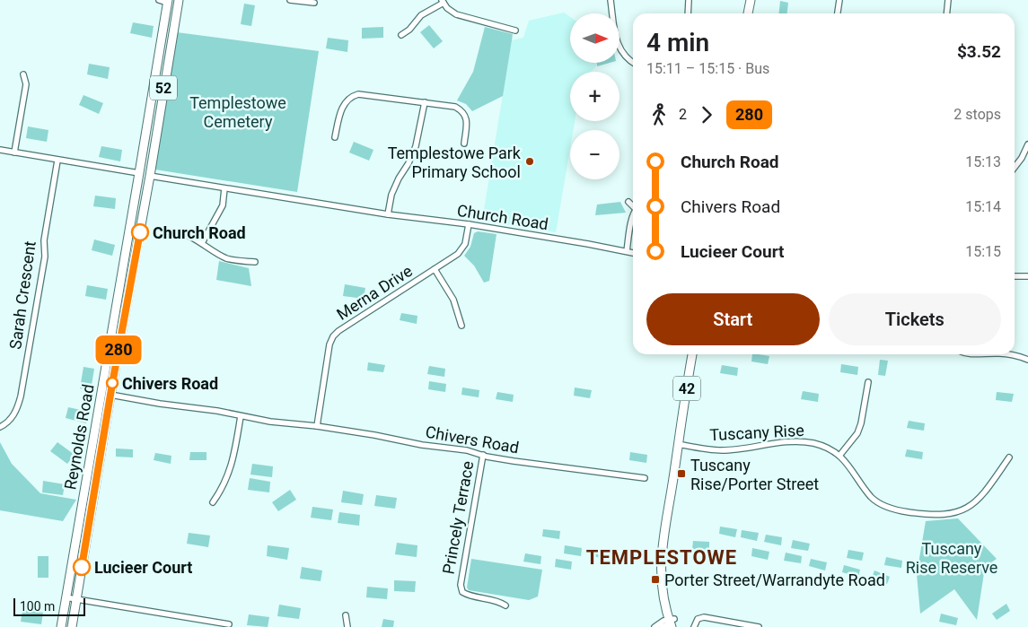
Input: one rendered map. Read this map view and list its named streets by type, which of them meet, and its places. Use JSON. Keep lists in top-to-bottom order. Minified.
{"streets":{"main road":["52","42","Reynolds Road"],"street":["Church Road","Merna Drive","Sarah Crescent","Tuscany Rise","Chivers Road","Princely Terrace"]},"crossings":[["52","Church Road"],["52","Reynolds Road"],["Church Road","Merna Drive"],["Church Road","Reynolds Road"],["Merna Drive","Chivers Road"],["42","Tuscany Rise"],["Reynolds Road","Chivers Road"],["Chivers Road","Princely Terrace"]],"districts":["TEMPLESTOWE"],"parks":["Templestowe Cemetery","Tuscany Rise Reserve"],"places":{"other":["Templestowe Park Primary School","Church Road","Chivers Road","Lucieer Court"],"transit":["Tuscany Rise/Porter Street","Porter Street/Warrandyte Road"]},"lines":["bus line 280"],"scale_bar":"100 m","north":"right","page":{"on_map":"280","map_buttons":["+","−"],"heading":["4 min","15:11 – 15:15 · Bus","$3.52"],"legs":["2","280","2 stops"],"list":[{"name":"Church Road","value":"15:13"},{"name":"Chivers Road","value":"15:14"},{"name":"Lucieer Court","value":"15:15"}],"buttons":["Start","Tickets"],"scale":"100 m"}}
